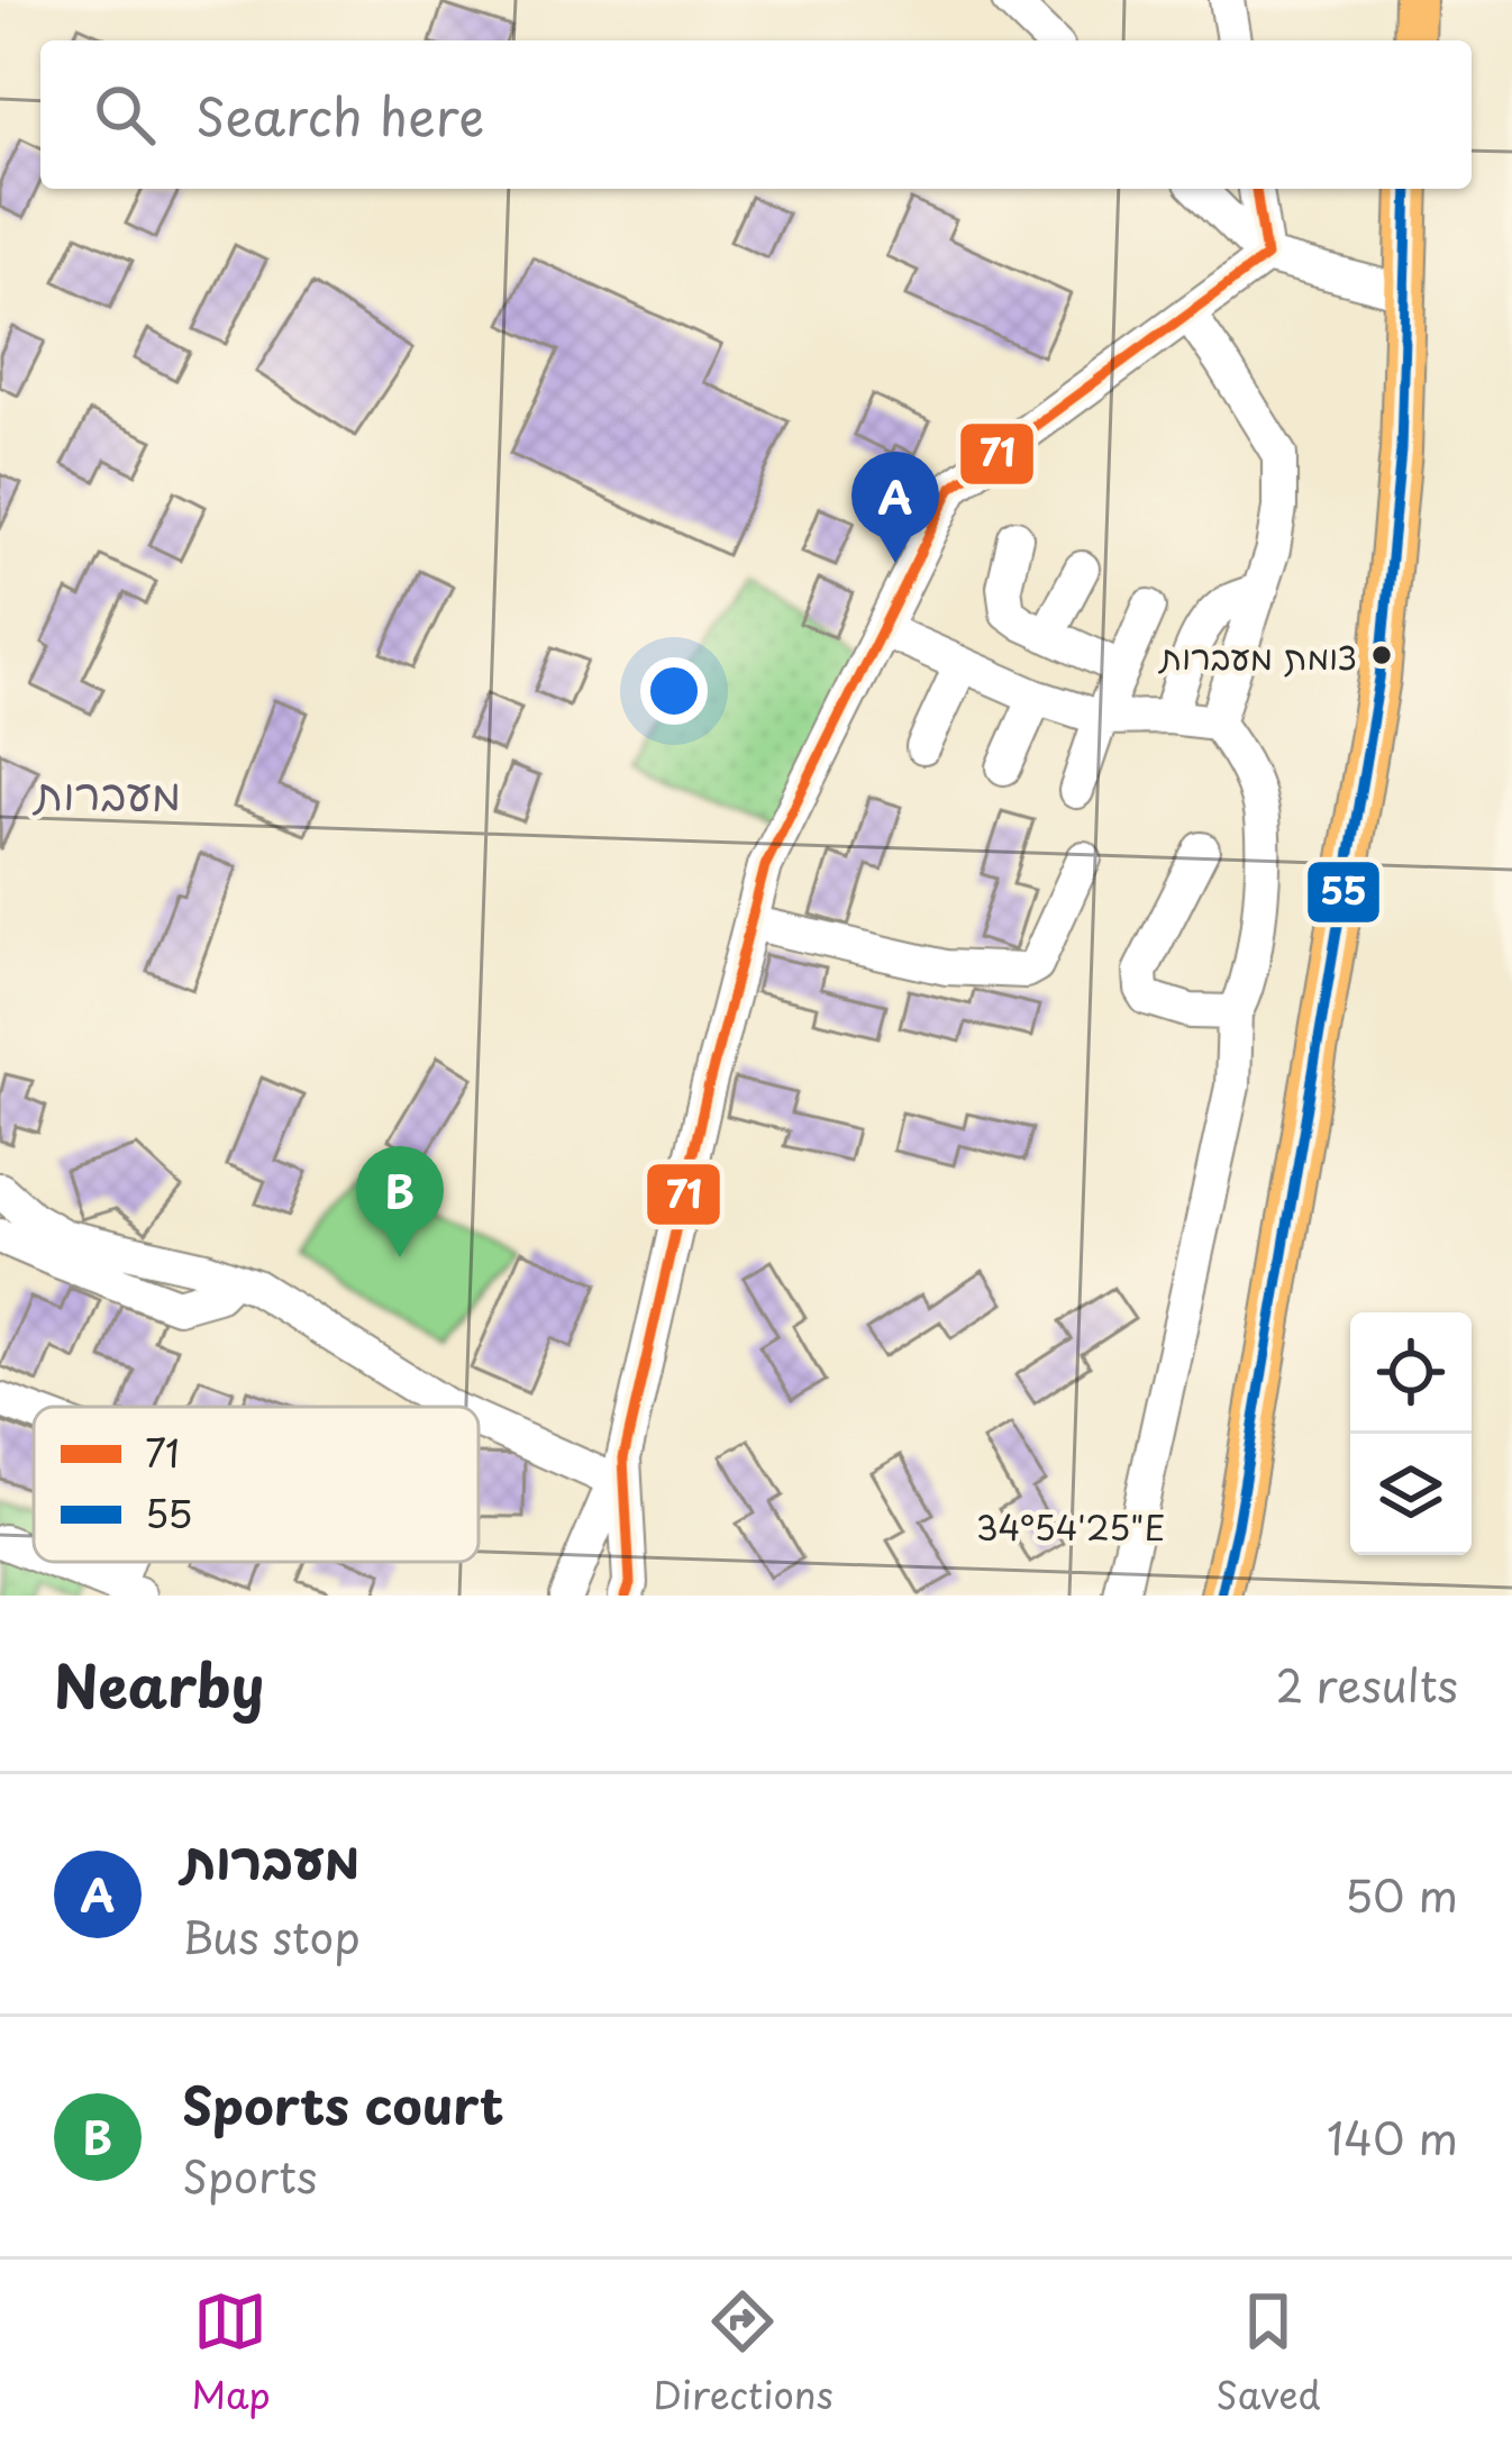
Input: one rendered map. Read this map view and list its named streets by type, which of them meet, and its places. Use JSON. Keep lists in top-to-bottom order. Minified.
{"districts":["מעברות"],"places":["צומת מעברות"],"lines":["transit line 71","transit line 55"],"legend":["71","55"],"page":{"search":"Search here","pins":["A","B"],"heading":["Nearby","2 results"],"list":[{"mark":"A","name":"מעברות","note":"Bus stop","value":"50 m"},{"mark":"B","name":"Sports court","note":"Sports","value":"140 m"}],"nav":["Map","Directions","Saved"]},"coordinates":["34°54'25\"E"]}
